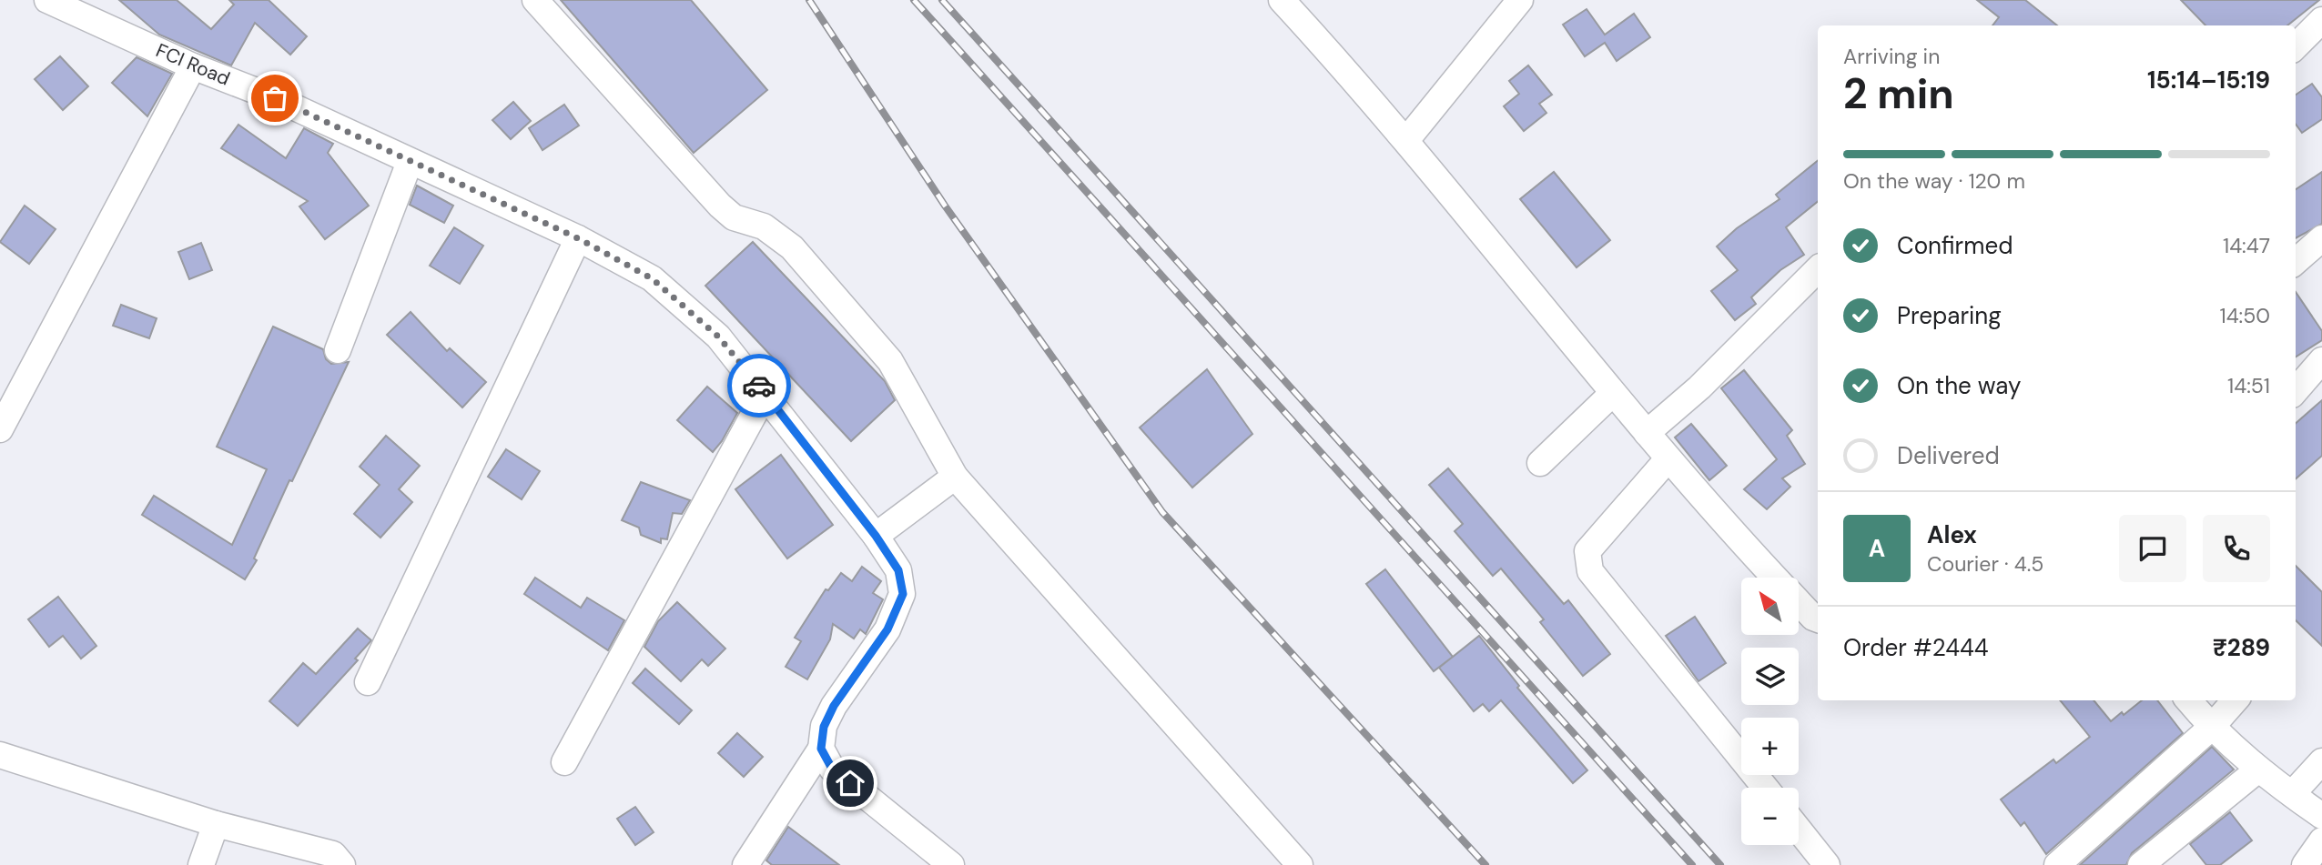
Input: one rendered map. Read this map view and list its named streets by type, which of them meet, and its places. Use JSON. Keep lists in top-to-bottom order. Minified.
{"streets":{"street":["FCI Road"]},"north":"top left","page":{"heading":["2 min","Arriving in","15:14–15:19"],"panel":["Alex","Courier · 4.5","Order #2444","₹289"],"bar":"On the way · 120 m","list":[["Confirmed","14:47"],["Preparing","14:50"],["On the way","14:51"],"Delivered"],"round":"A","map_buttons":["+","−"]}}
